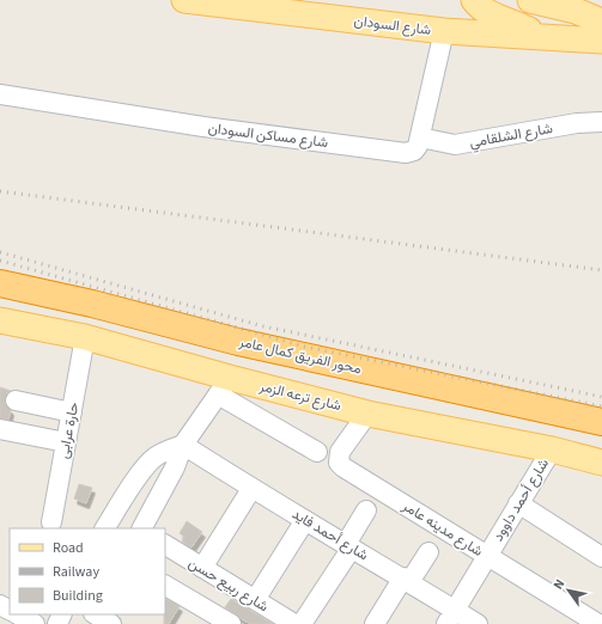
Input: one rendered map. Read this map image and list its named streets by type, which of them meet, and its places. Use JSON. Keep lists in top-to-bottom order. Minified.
{"streets":{"highway":["محور الفريق كمال عامر"],"main road":["شارع السودان","شارع ترعه الزمر"],"street":["شارع مساكن السودان","شارع الشلقامي","حارة عرابى","شارع أحمد داوود","شارع مدينه عامر","شارع أحمد فايد","شارع ربيع حسن"]},"crossings":[["شارع مساكن السودان","شارع الشلقامي"],["شارع ترعه الزمر","حارة عرابى"],["شارع ترعه الزمر","شارع أحمد داوود"],["شارع ترعه الزمر","شارع مدينه عامر"],["شارع أحمد داوود","شارع مدينه عامر"],["شارع أحمد داوود","شارع أحمد فايد"]],"legend":["Road","Railway","Building"],"north":"top left"}
